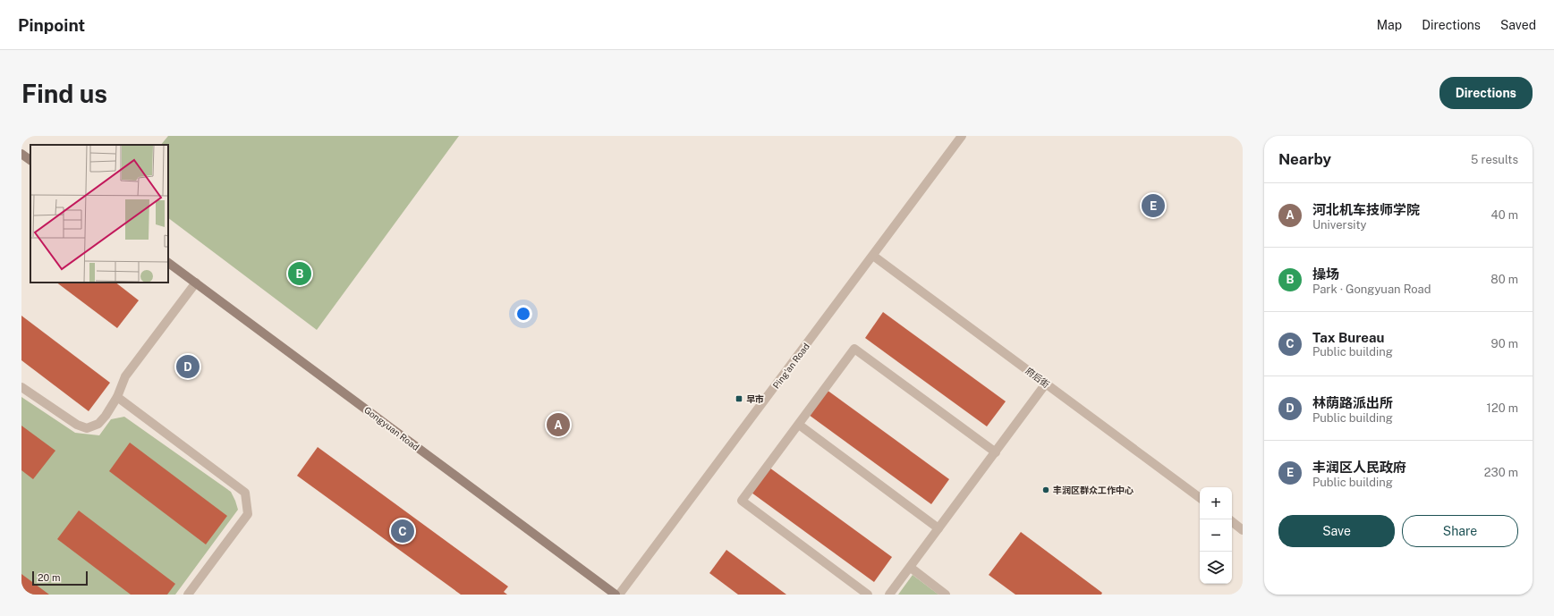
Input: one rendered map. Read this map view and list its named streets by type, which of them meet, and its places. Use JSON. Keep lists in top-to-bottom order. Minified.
{"streets":{"main road":["Gongyuan Road"],"street":["Ping'an Road","府后街"]},"crossings":[["Ping'an Road","府后街"]],"places":{"transit":["早市"],"other":["丰润区群众工作中心"]},"scale_bar":"20 m","page":{"header":"Pinpoint","nav":["Map","Directions","Saved"],"buttons":["Directions",["Save","Share"]],"title":"Find us","heading":["Nearby","5 results"],"list":[{"mark":"A","name":"河北机车技师学院","note":"University","value":"40 m"},{"mark":"B","name":"操场","note":"Park · Gongyuan Road","value":"80 m"},{"mark":"C","name":"Tax Bureau","note":"Public building","value":"90 m"},{"mark":"D","name":"林荫路派出所","note":"Public building","value":"120 m"},{"mark":"E","name":"丰润区人民政府","note":"Public building","value":"230 m"}],"pins":["E","B","D","A","C"],"map_buttons":["+","−"],"scale":"20 m"}}
